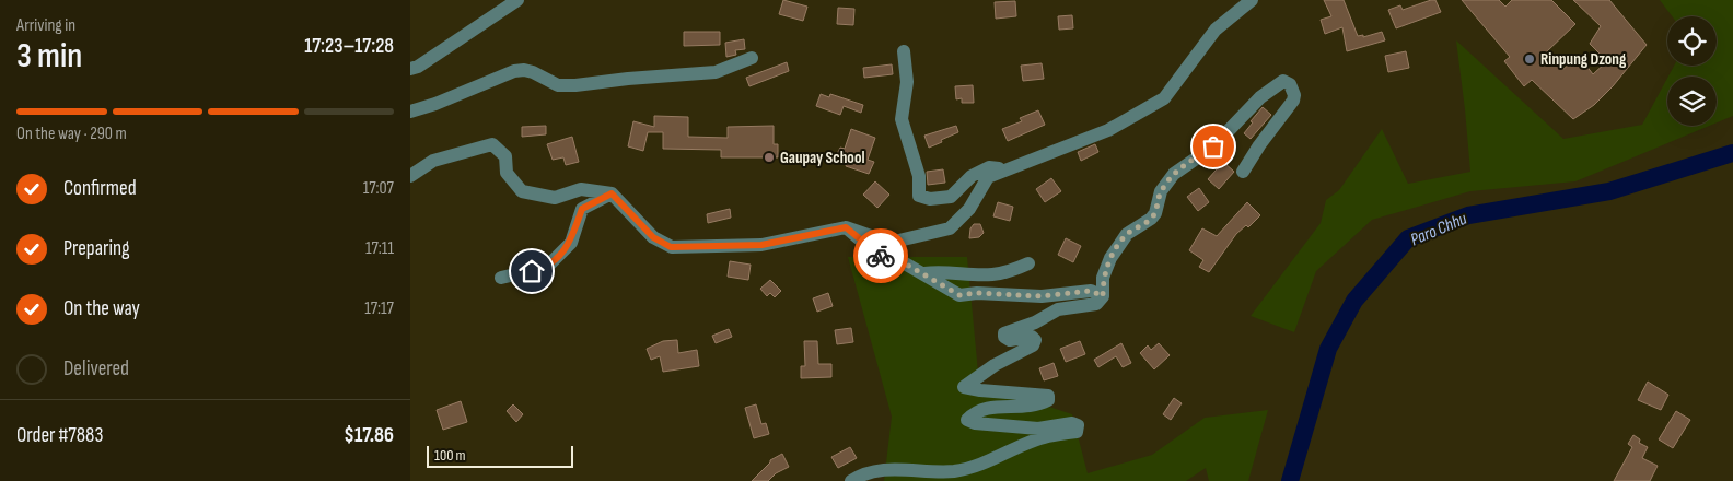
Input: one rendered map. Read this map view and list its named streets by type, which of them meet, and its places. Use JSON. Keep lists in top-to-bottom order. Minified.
{"water":["Paro Chhu"],"places":["Rinpung Dzong","Gaupay School"],"scale_bar":"100 m","page":{"heading":["3 min","Arriving in","17:23–17:28"],"panel":["Order #7883","$17.86"],"bar":"On the way · 290 m","list":[["Confirmed","17:07"],["Preparing","17:11"],["On the way","17:17"],"Delivered"],"scale":"100 m"}}
